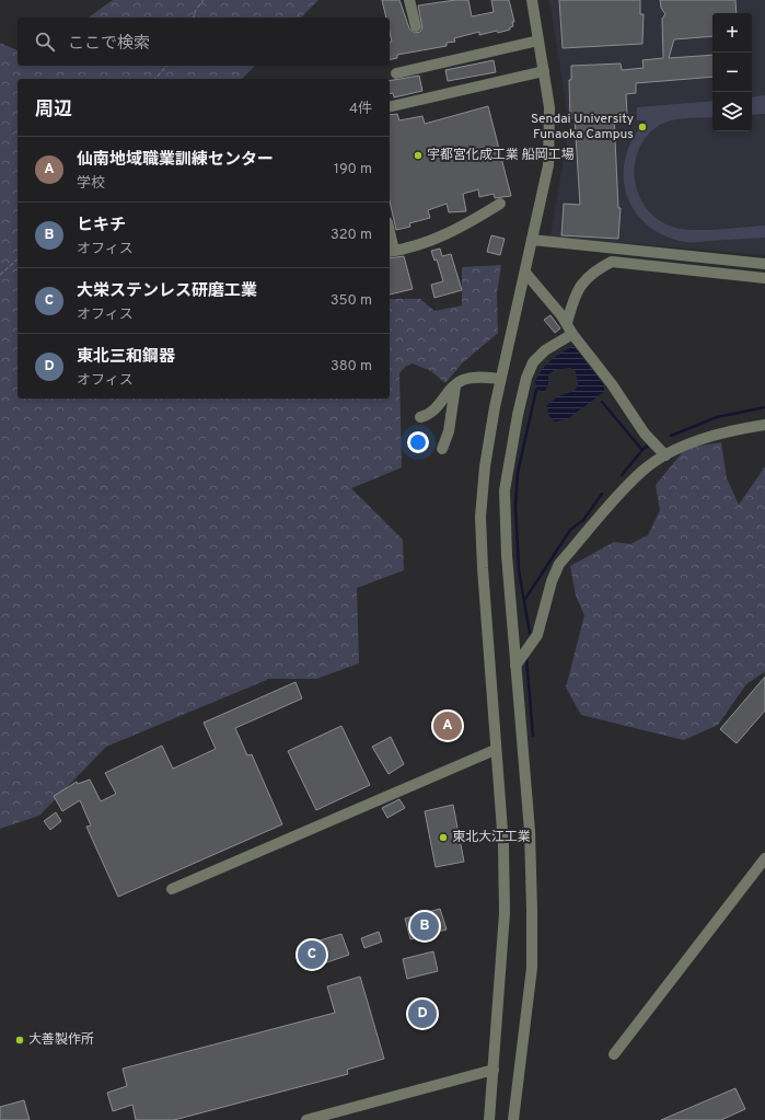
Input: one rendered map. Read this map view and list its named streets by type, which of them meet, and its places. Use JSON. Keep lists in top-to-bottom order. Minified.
{"places":["Sendai University Funaoka Campus","宇都宮化成工業 船岡工場","東北大江工業","大善製作所"],"page":{"map_buttons":["+","−"],"search":"ここで検索","heading":["周辺","4件"],"list":[{"mark":"A","name":"仙南地域職業訓練センター","note":"学校","value":"190 m"},{"mark":"B","name":"ヒキチ","note":"オフィス","value":"320 m"},{"mark":"C","name":"大栄ステンレス研磨工業","note":"オフィス","value":"350 m"},{"mark":"D","name":"東北三和鋼器","note":"オフィス","value":"380 m"}],"pins":["A","B","C","D"]}}
